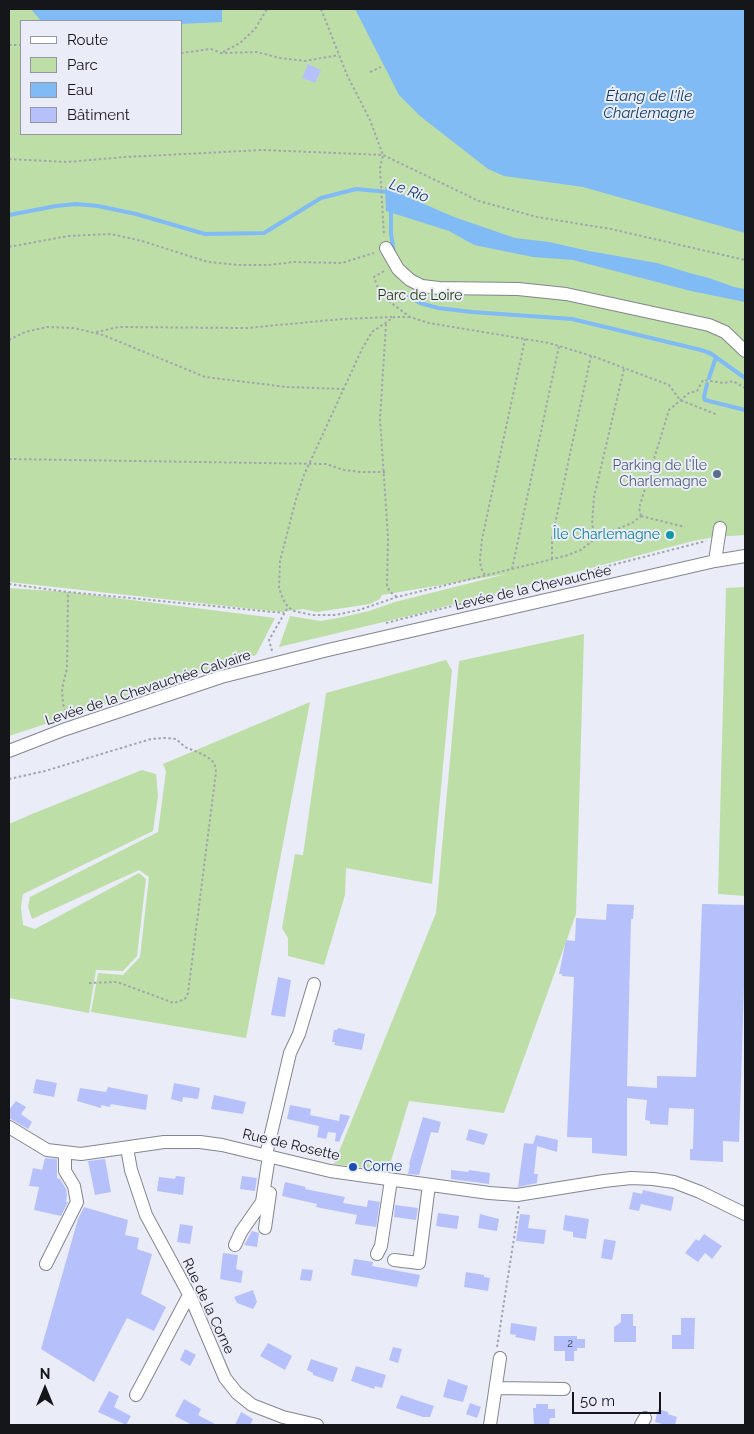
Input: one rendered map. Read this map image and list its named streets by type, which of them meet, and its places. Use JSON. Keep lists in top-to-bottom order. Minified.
{"streets":{"street":["Levée de la Chevauchée","Levée de la Chevauchée Calvaire","Rue de Rosette","Rue de la Corne"]},"crossings":[["Levée de la Chevauchée","Levée de la Chevauchée Calvaire"],["Rue de Rosette","Rue de la Corne"]],"water":["Étang de l'Île Charlemagne","Le Rio"],"parks":["Parc de Loire"],"places":["Parking de l'Île Charlemagne","Île Charlemagne","Corne"],"house_numbers":["2"],"legend":["Route","Parc","Eau","Bâtiment"],"scale_bar":"50 m","north":"top"}
